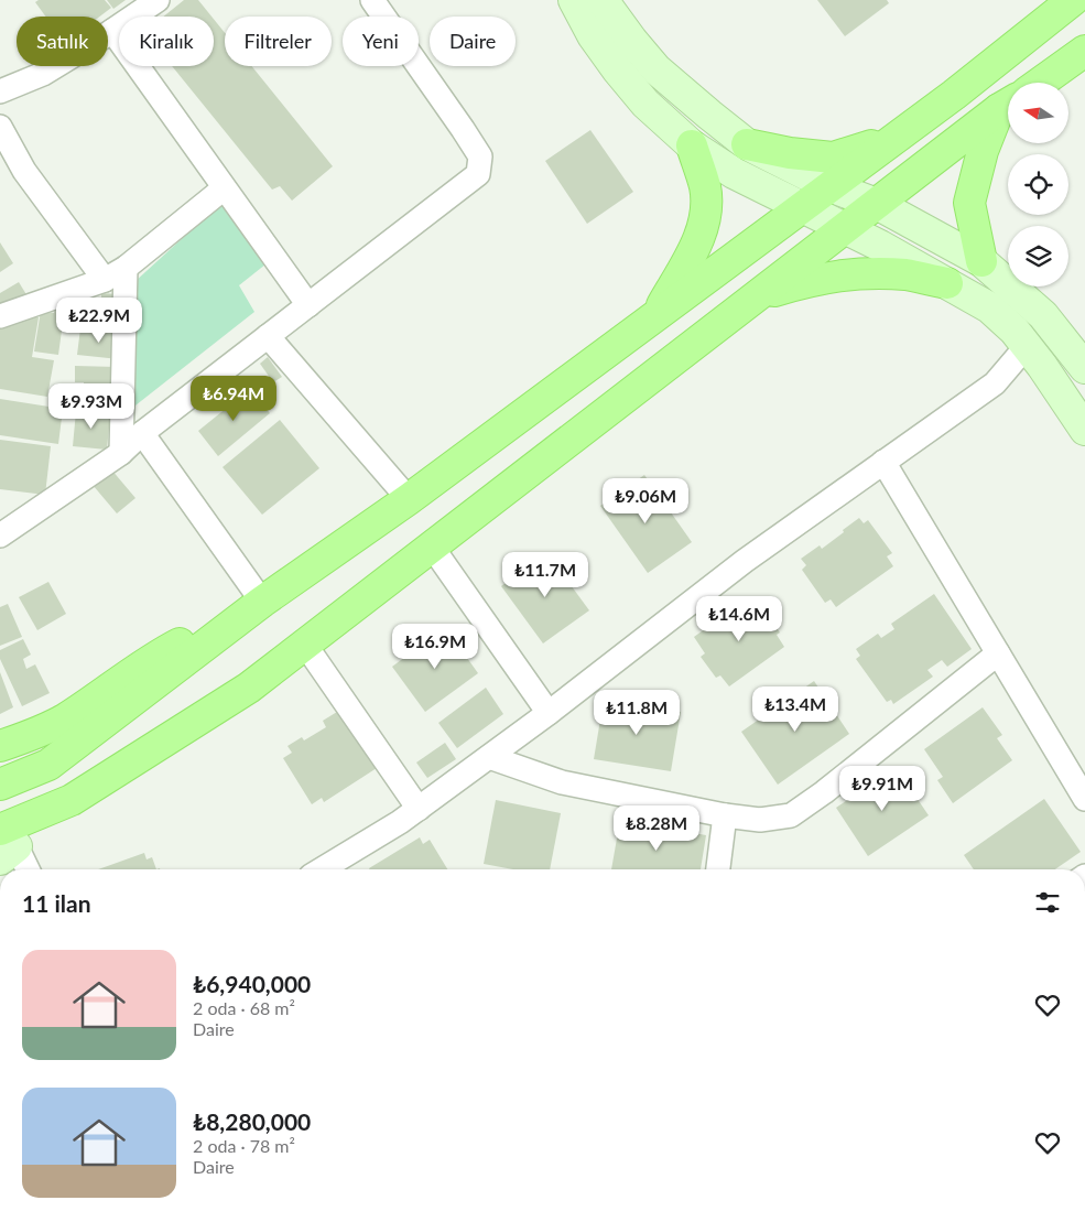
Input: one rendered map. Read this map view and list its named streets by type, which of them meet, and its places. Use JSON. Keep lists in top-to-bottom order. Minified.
{"north":"left","page":{"chip":["Satılık","Kiralık","Filtreler","Yeni","Daire"],"price":["₺22.9M","₺6.94M","₺9.93M","₺9.06M","₺11.7M","₺14.6M","₺16.9M","₺13.4M","₺11.8M","₺9.91M","₺8.28M"],"heading":"11 ilan","list":[{"name":"₺6,940,000","note":"2 oda · 68 m² · Daire"},{"name":"₺8,280,000","note":"2 oda · 78 m² · Daire"}]}}
